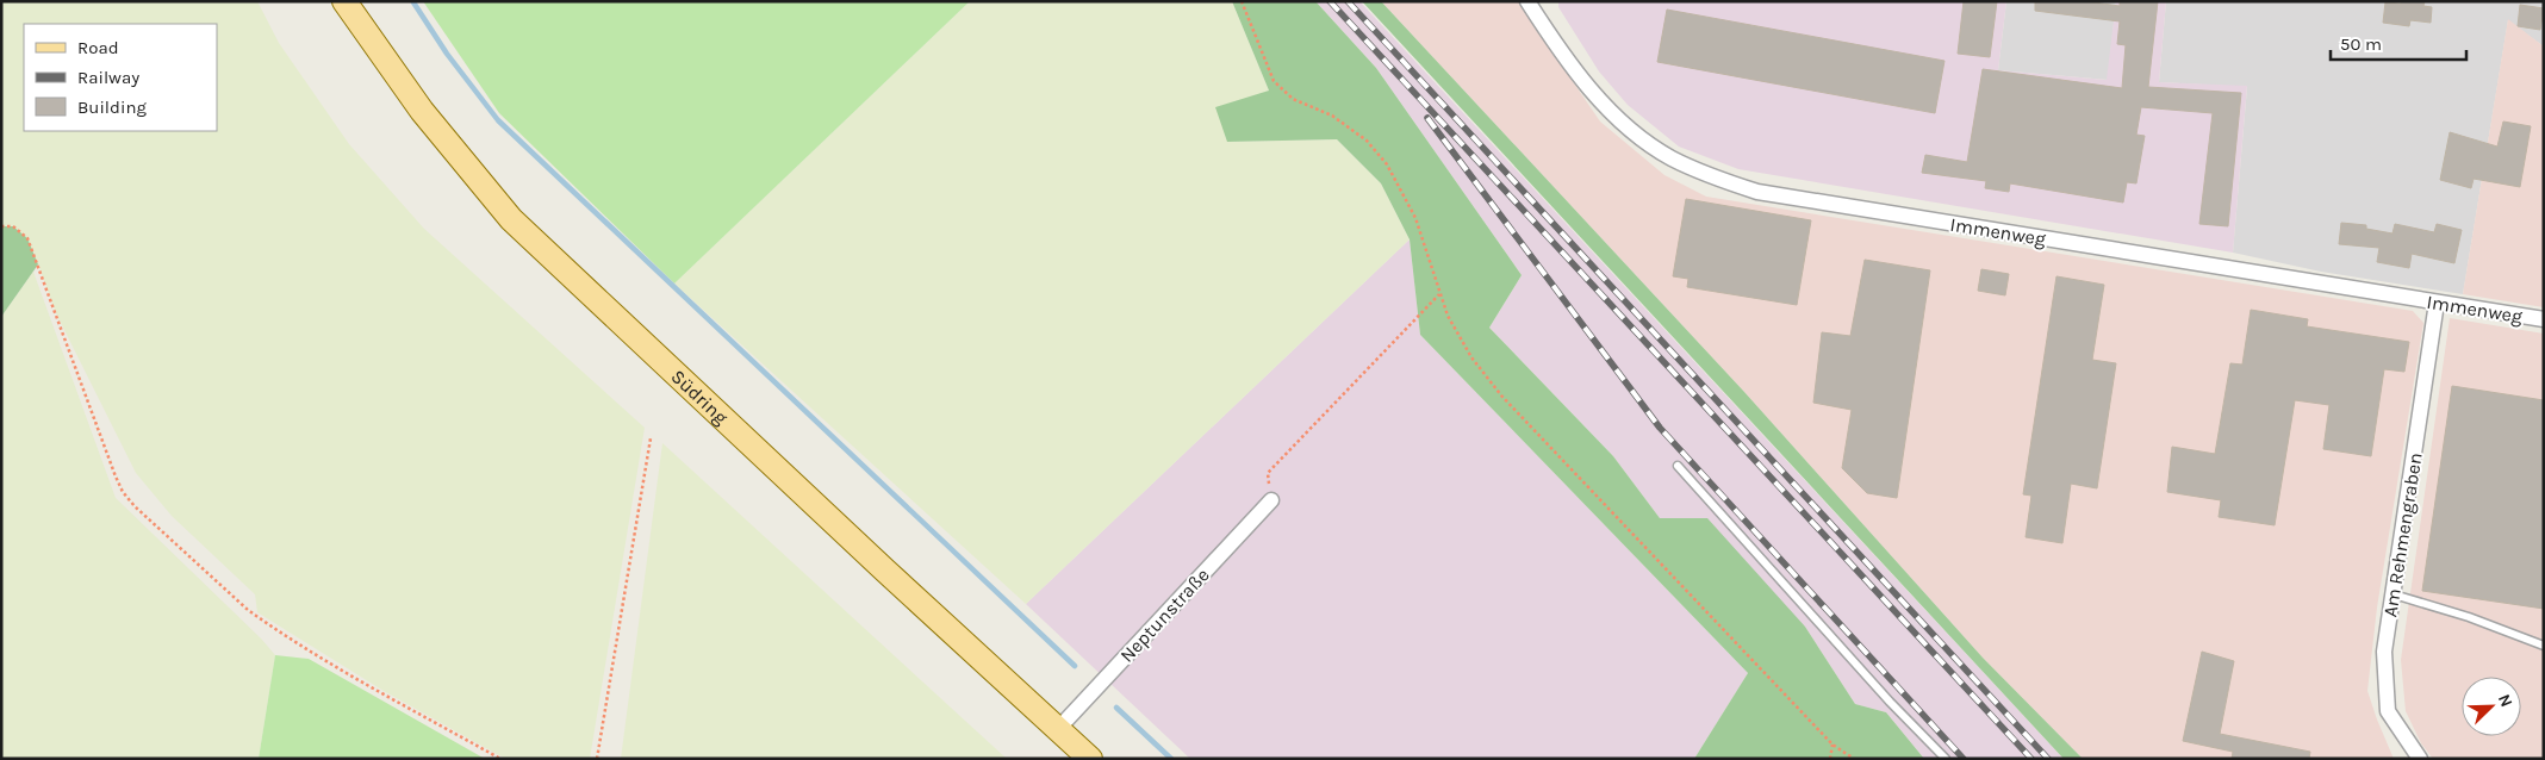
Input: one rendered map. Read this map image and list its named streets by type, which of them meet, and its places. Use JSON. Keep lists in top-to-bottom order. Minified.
{"streets":{"main road":["Südring"],"street":["Immenweg","Am Rehmengraben","Neptunstraße"]},"crossings":[["Immenweg","Am Rehmengraben"],["Südring","Neptunstraße"]],"legend":["Road","Railway","Building"],"scale_bar":"50 m","north":"top right"}
